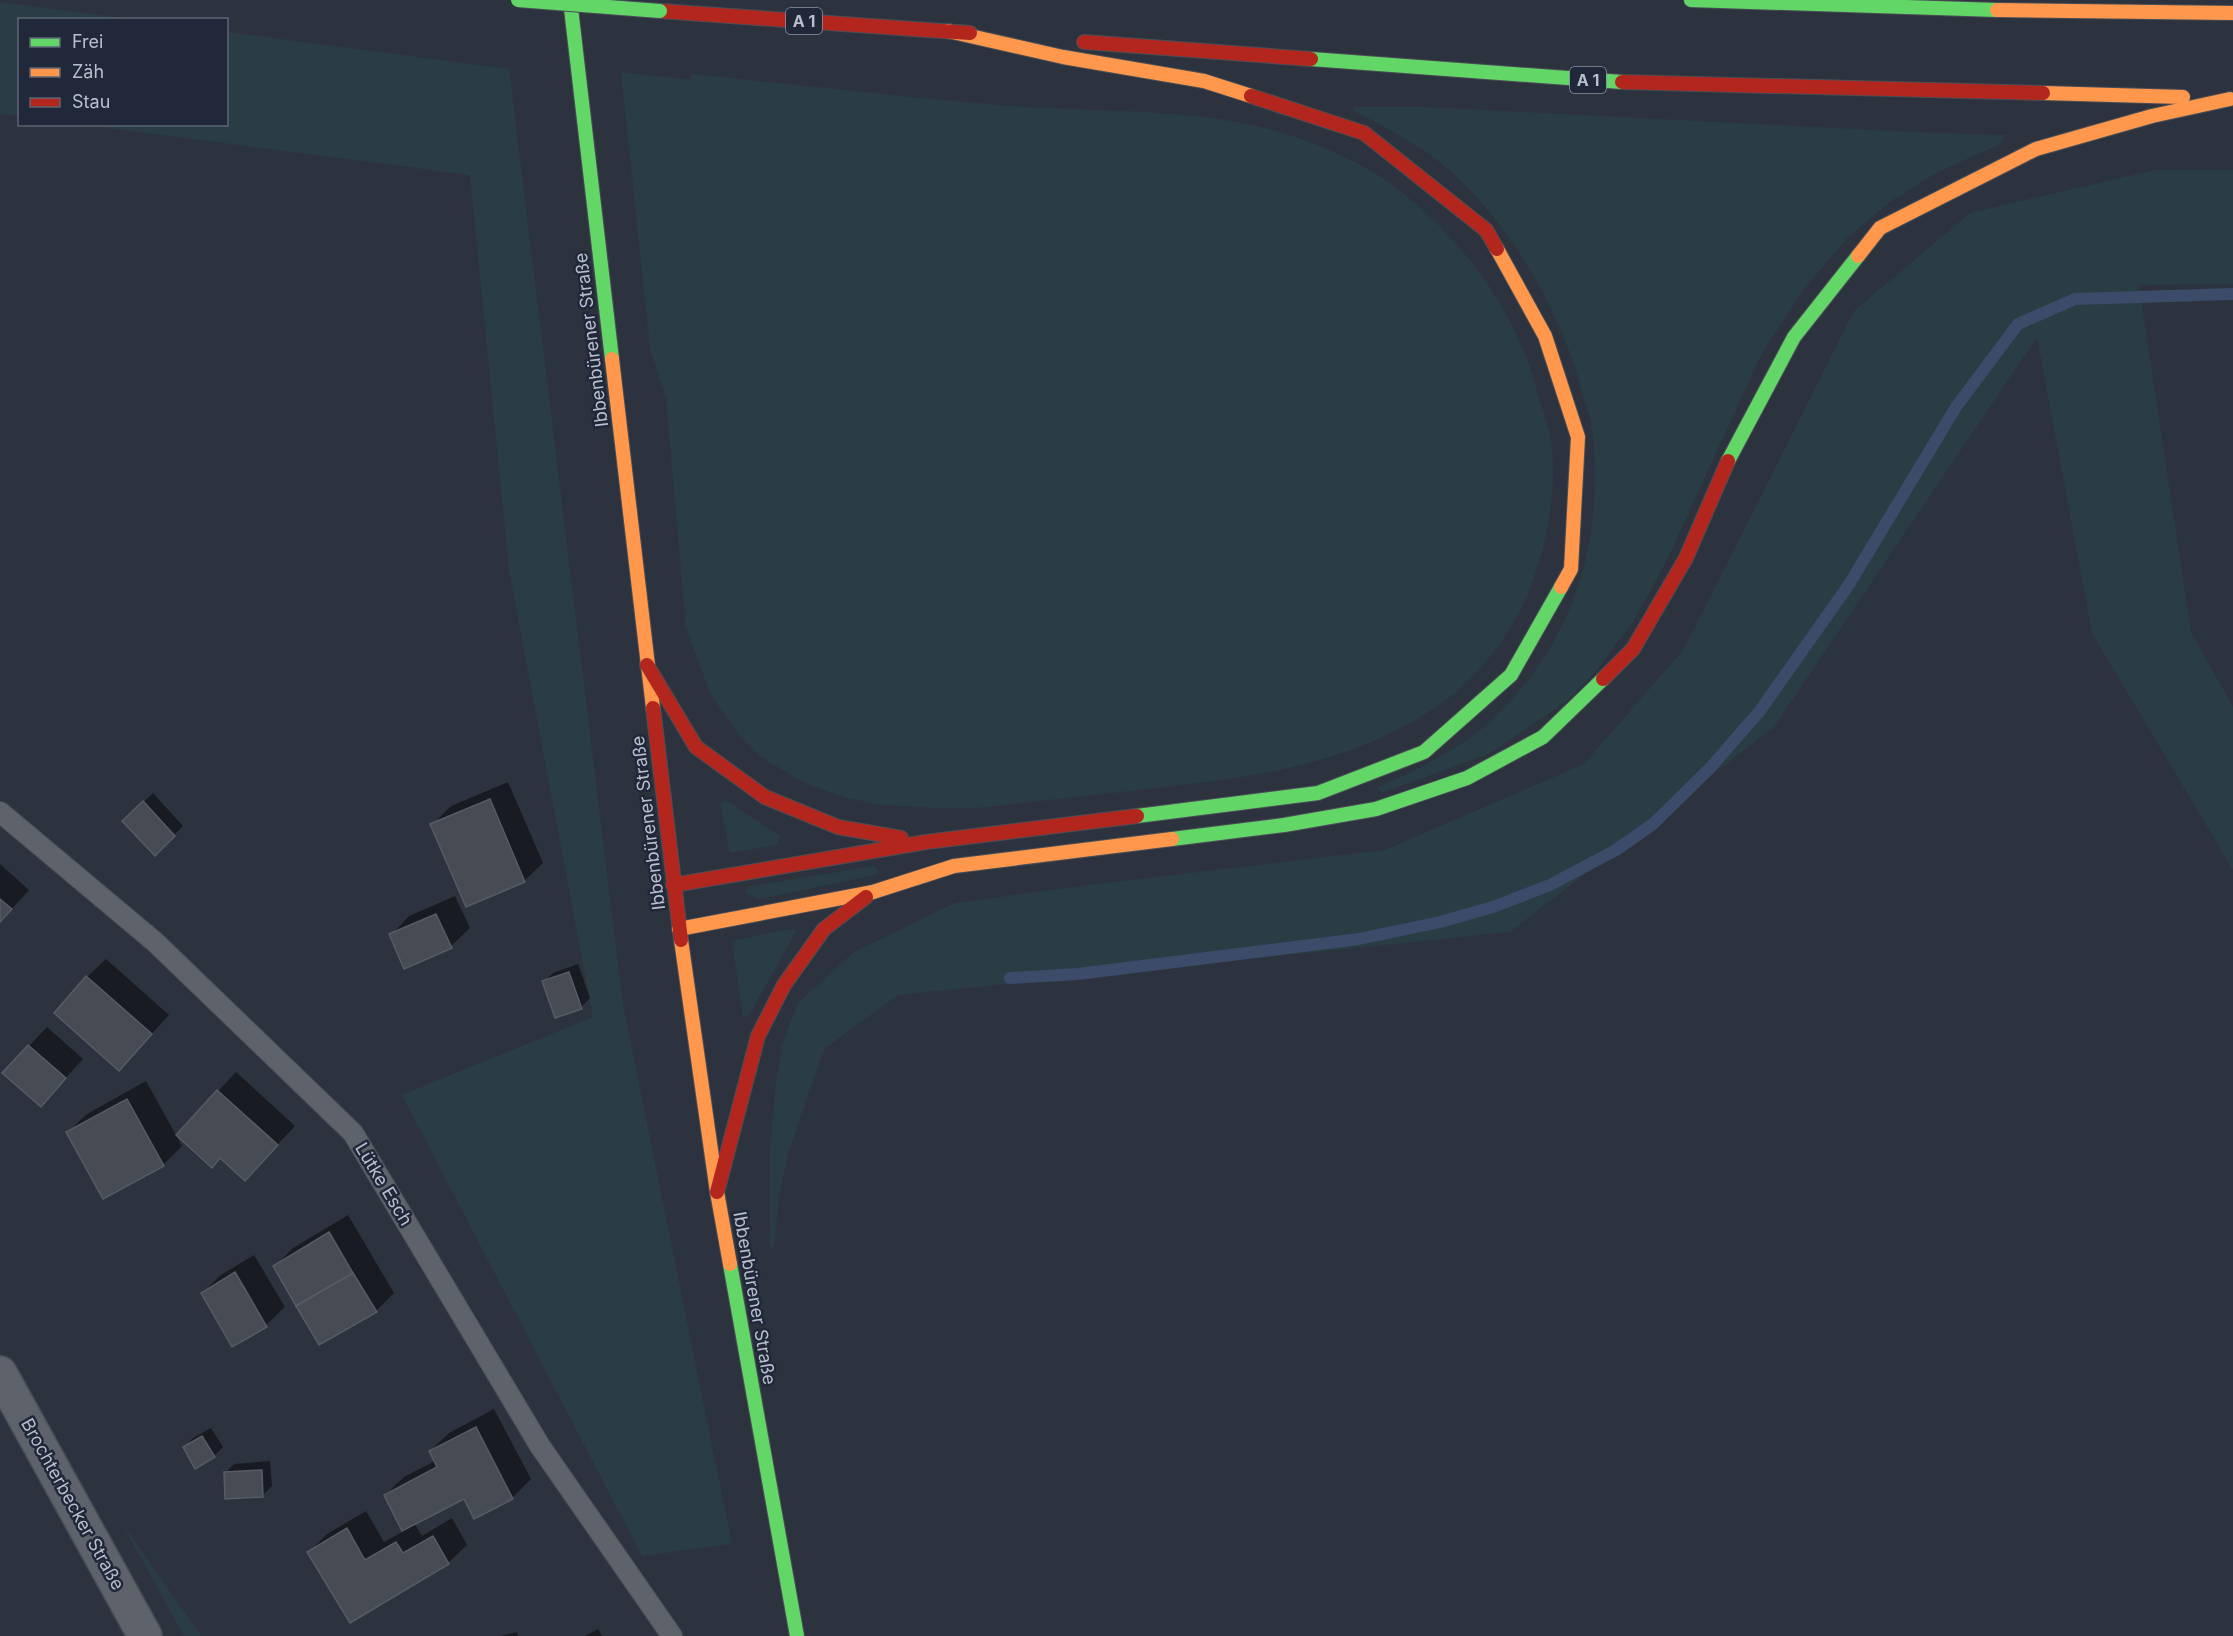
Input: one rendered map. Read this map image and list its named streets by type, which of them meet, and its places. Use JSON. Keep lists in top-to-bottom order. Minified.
{"streets":{"main road":["A 1","Ibbenbürener Straße"],"street":["Brochterbecker Straße"],"lane":["Lütke Esch"]},"legend":["Frei","Zäh","Stau"]}
